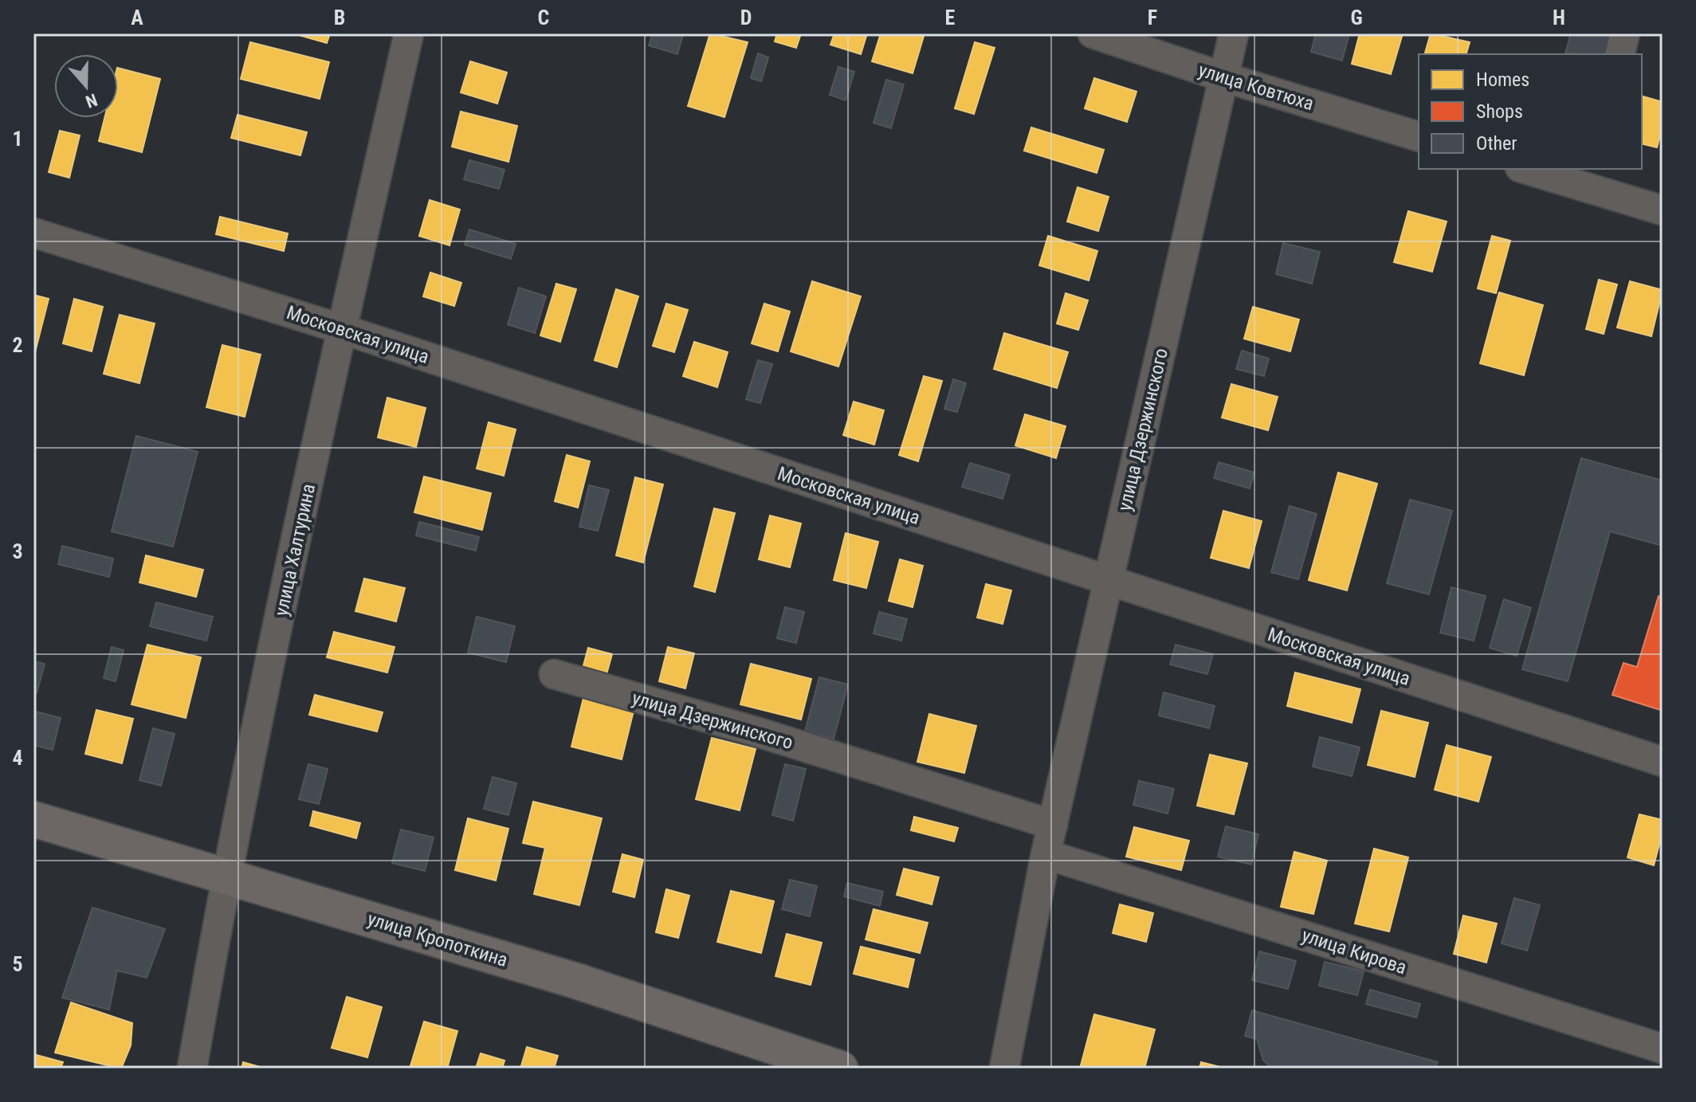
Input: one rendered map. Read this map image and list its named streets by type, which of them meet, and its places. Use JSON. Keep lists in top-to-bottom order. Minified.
{"streets":{"main road":["улица Кропоткина"],"street":["улица Ковтюха","Московская улица","улица Дзержинского","улица Халтурина","улица Кирова"]},"crossings":[["улица Ковтюха","улица Дзержинского"],["Московская улица","улица Дзержинского"],["Московская улица","улица Халтурина"],["улица Дзержинского","улица Кирова"],["улица Халтурина","улица Кропоткина"]],"legend":["Homes","Shops","Other"],"north":"bottom","grid":{"columns":["A","B","C","D","E","F","G","H"],"rows":["1","2","3","4","5"]}}
